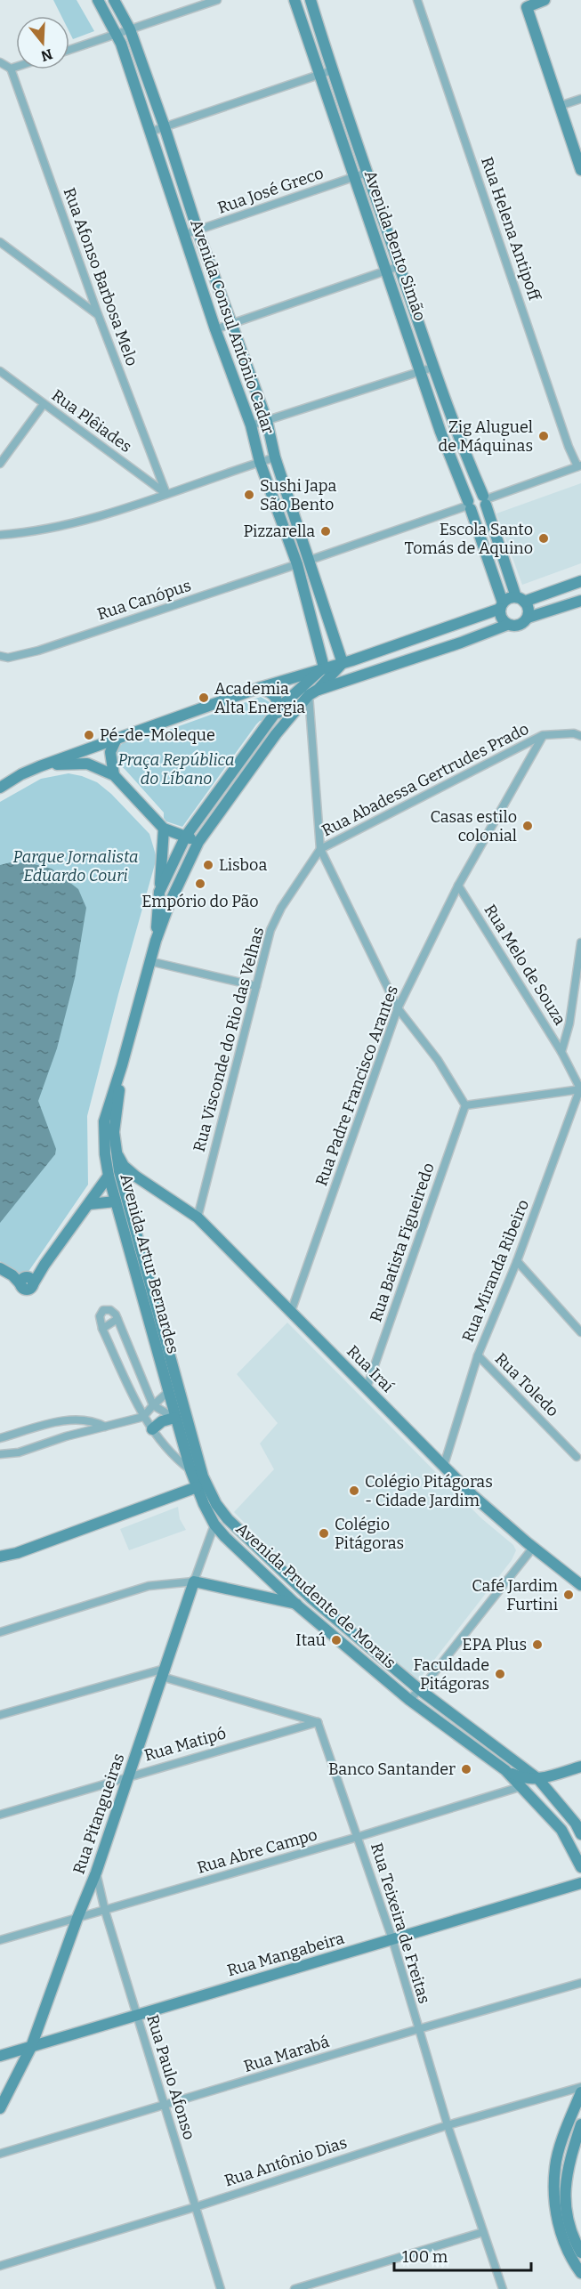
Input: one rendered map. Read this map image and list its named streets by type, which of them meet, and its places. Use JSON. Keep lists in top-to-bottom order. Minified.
{"streets":{"street":["Rua José Greco","Rua Helena Antipoff","Avenida Bento Simão","Rua Afonso Barbosa Melo","Avenida Consul Antônio Cadar","Rua Plêiades","Rua Canópus","Rua Abadessa Gertrudes Prado","Rua Melo de Souza","Rua Visconde do Rio das Velhas","Rua Padre Francisco Arantes","Rua Batista Figueiredo","Avenida Artur Bernardes","Rua Miranda Ribeiro","Rua Iraí","Rua Toledo","Avenida Prudente de Morais","Rua Matipó","Rua Pitangueiras","Rua Abre Campo","Rua Teixeira de Freitas","Rua Mangabeira","Rua Marabá","Rua Paulo Afonso","Rua Antônio Dias"]},"crossings":[["Rua José Greco","Avenida Bento Simão"],["Rua José Greco","Avenida Consul Antônio Cadar"],["Rua Afonso Barbosa Melo","Rua Plêiades"],["Avenida Consul Antônio Cadar","Rua Canópus"],["Avenida Consul Antônio Cadar","Avenida Artur Bernardes"],["Rua Abadessa Gertrudes Prado","Rua Visconde do Rio das Velhas"],["Rua Abadessa Gertrudes Prado","Rua Padre Francisco Arantes"],["Rua Melo de Souza","Rua Padre Francisco Arantes"],["Rua Melo de Souza","Rua Miranda Ribeiro"],["Rua Visconde do Rio das Velhas","Rua Iraí"],["Rua Padre Francisco Arantes","Rua Iraí"],["Rua Batista Figueiredo","Rua Iraí"],["Avenida Artur Bernardes","Rua Iraí"],["Avenida Artur Bernardes","Avenida Prudente de Morais"],["Rua Miranda Ribeiro","Rua Iraí"],["Rua Miranda Ribeiro","Rua Toledo"],["Avenida Prudente de Morais","Rua Pitangueiras"],["Avenida Prudente de Morais","Rua Abre Campo"],["Rua Matipó","Rua Pitangueiras"],["Rua Matipó","Rua Teixeira de Freitas"],["Rua Pitangueiras","Rua Abre Campo"],["Rua Pitangueiras","Rua Mangabeira"],["Rua Pitangueiras","Rua Paulo Afonso"],["Rua Abre Campo","Rua Teixeira de Freitas"],["Rua Abre Campo","Rua Paulo Afonso"],["Rua Teixeira de Freitas","Rua Mangabeira"],["Rua Teixeira de Freitas","Rua Marabá"],["Rua Teixeira de Freitas","Rua Antônio Dias"],["Rua Mangabeira","Rua Paulo Afonso"],["Rua Marabá","Rua Paulo Afonso"],["Rua Paulo Afonso","Rua Antônio Dias"]],"parks":["Praça República do Líbano","Parque Jornalista Eduardo Couri"],"places":["Zig Aluguel de Máquinas","Sushi Japa São Bento","Pizzarella","Escola Santo Tomás de Aquino","Academia Alta Energia","Pé-de-Moleque","Casas estilo colonial","Lisboa","Empório do Pão","Colégio Pitágoras - Cidade Jardim","Colégio Pitágoras","Café Jardim Furtini","Itaú","EPA Plus","Faculdade Pitágoras","Banco Santander"],"scale_bar":"100 m","north":"bottom"}
